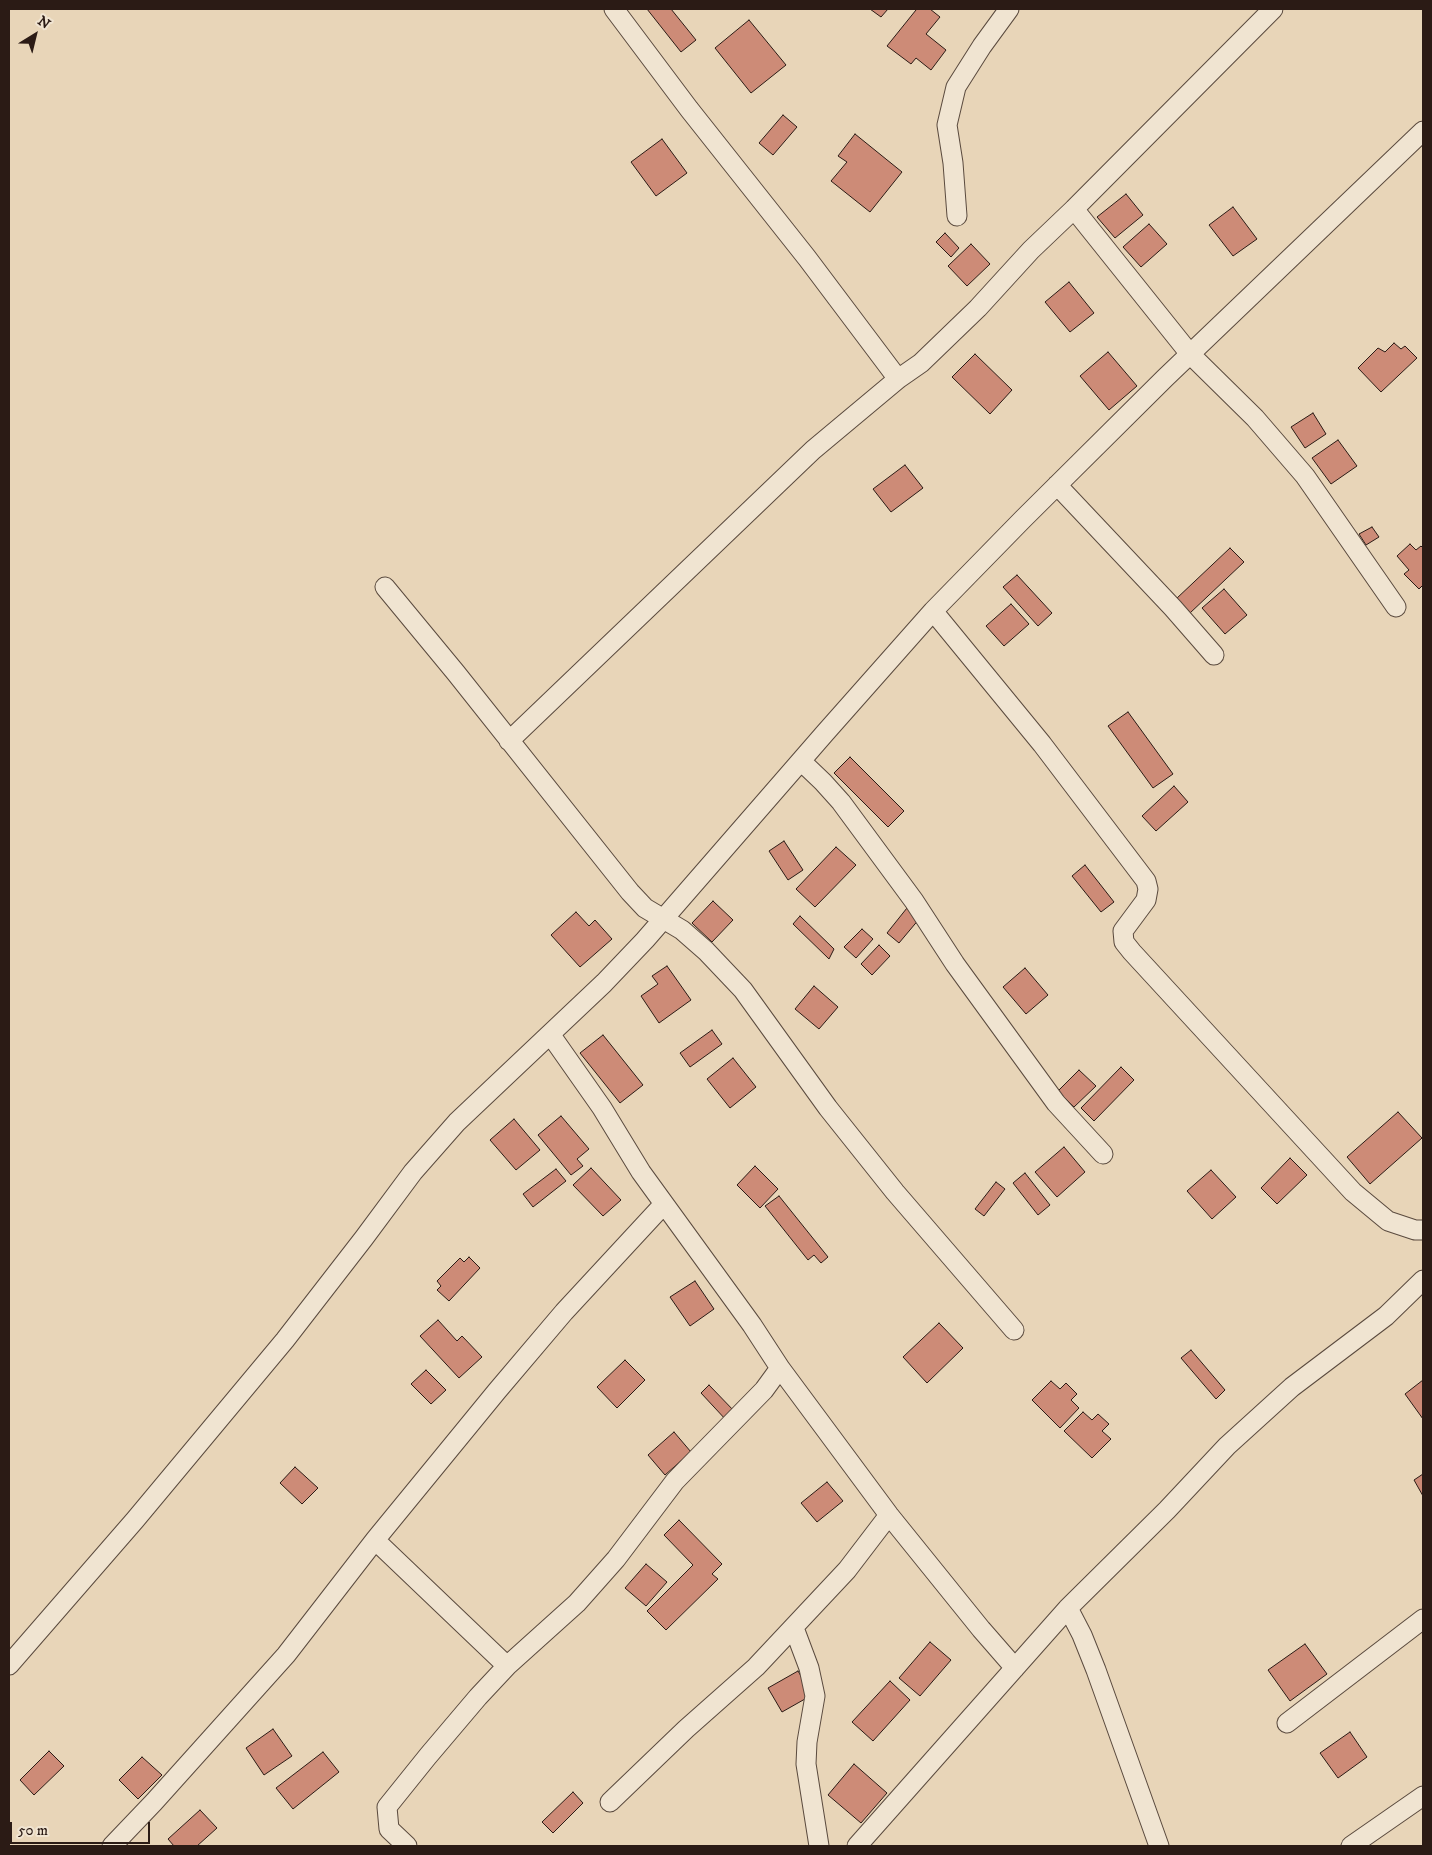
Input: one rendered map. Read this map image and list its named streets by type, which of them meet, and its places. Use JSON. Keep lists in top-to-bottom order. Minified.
{"scale_bar":"50 m","north":"top right"}
